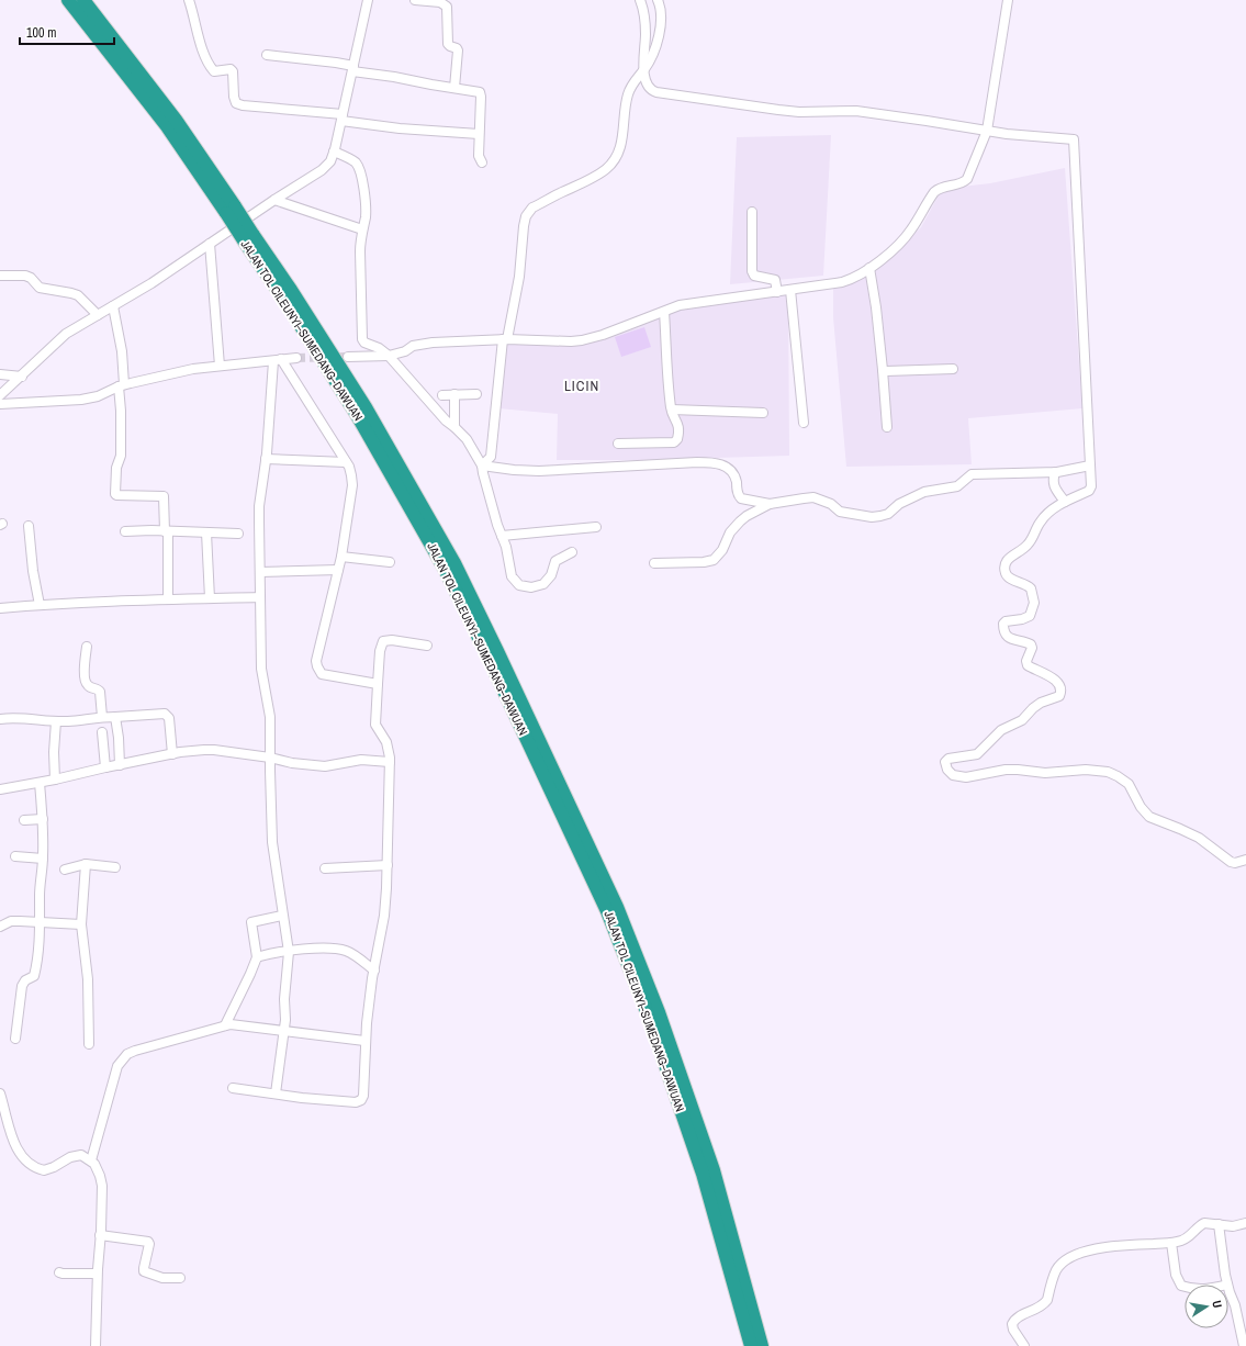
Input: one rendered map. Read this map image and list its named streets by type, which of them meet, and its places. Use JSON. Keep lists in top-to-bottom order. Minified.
{"streets":{"highway":["JALAN TOL CILEUNYI–SUMEDANG–DAWUAN"]},"districts":["LICIN"],"scale_bar":"100 m","north":"right"}
